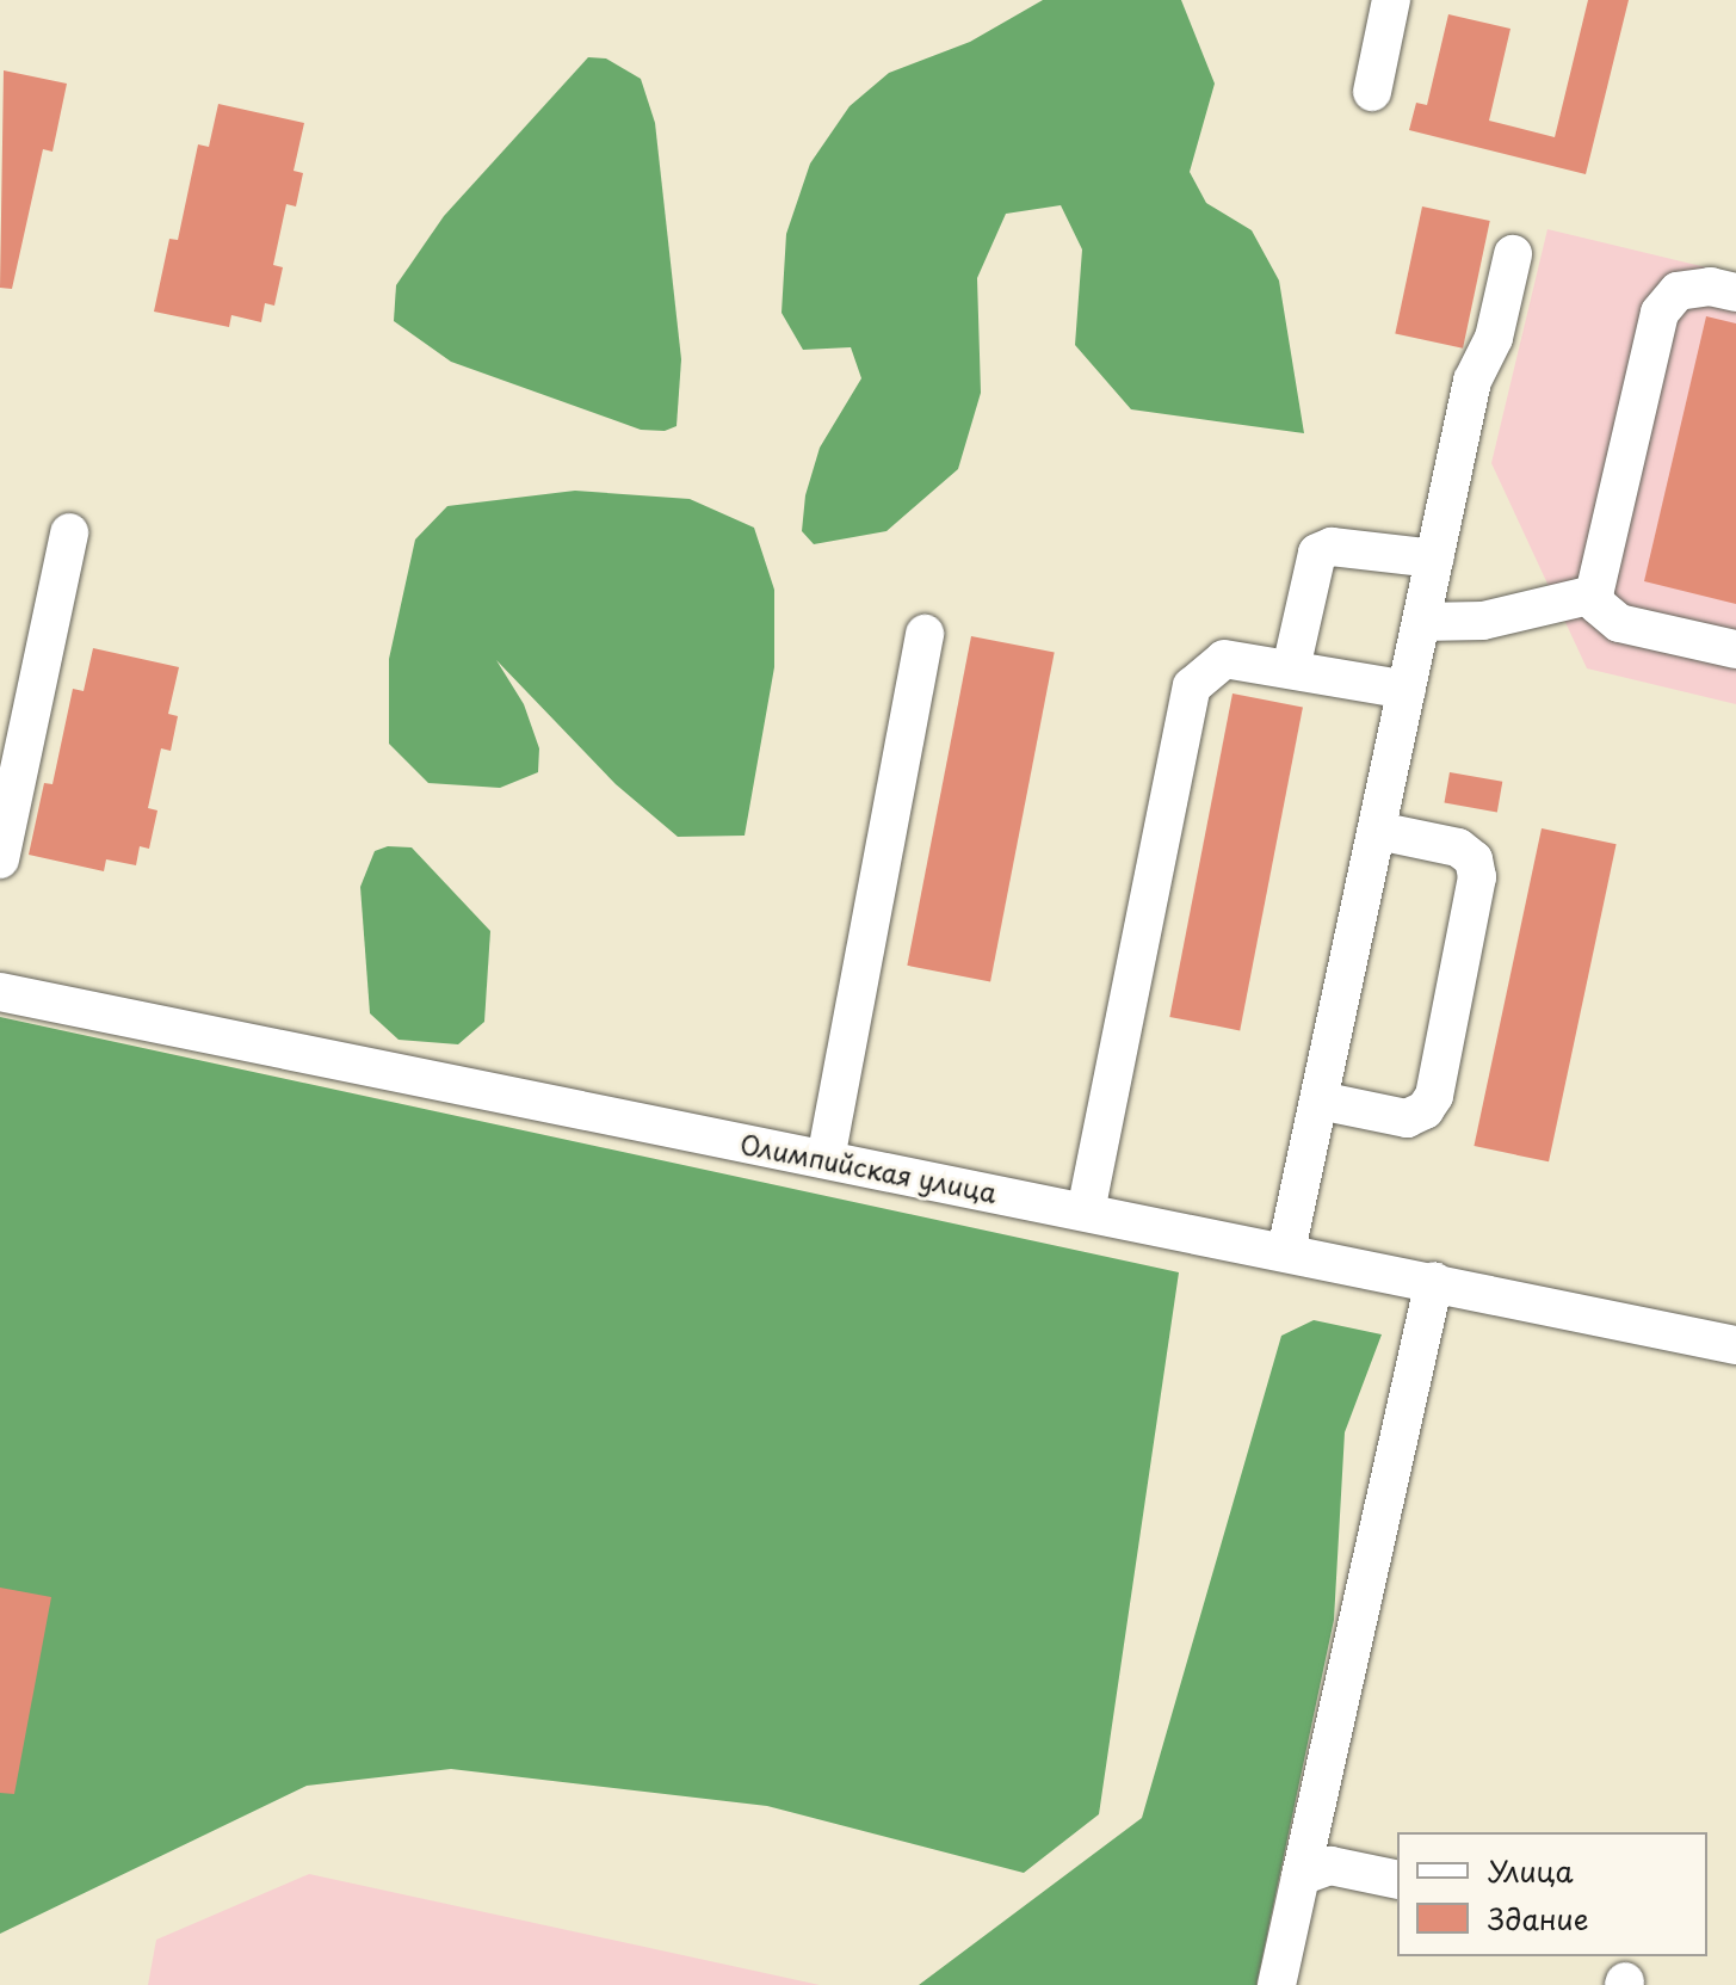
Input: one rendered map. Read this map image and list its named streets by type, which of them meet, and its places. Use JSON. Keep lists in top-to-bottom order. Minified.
{"streets":{"street":["Олимпийская улица"]},"legend":["Улица","Здание"]}
